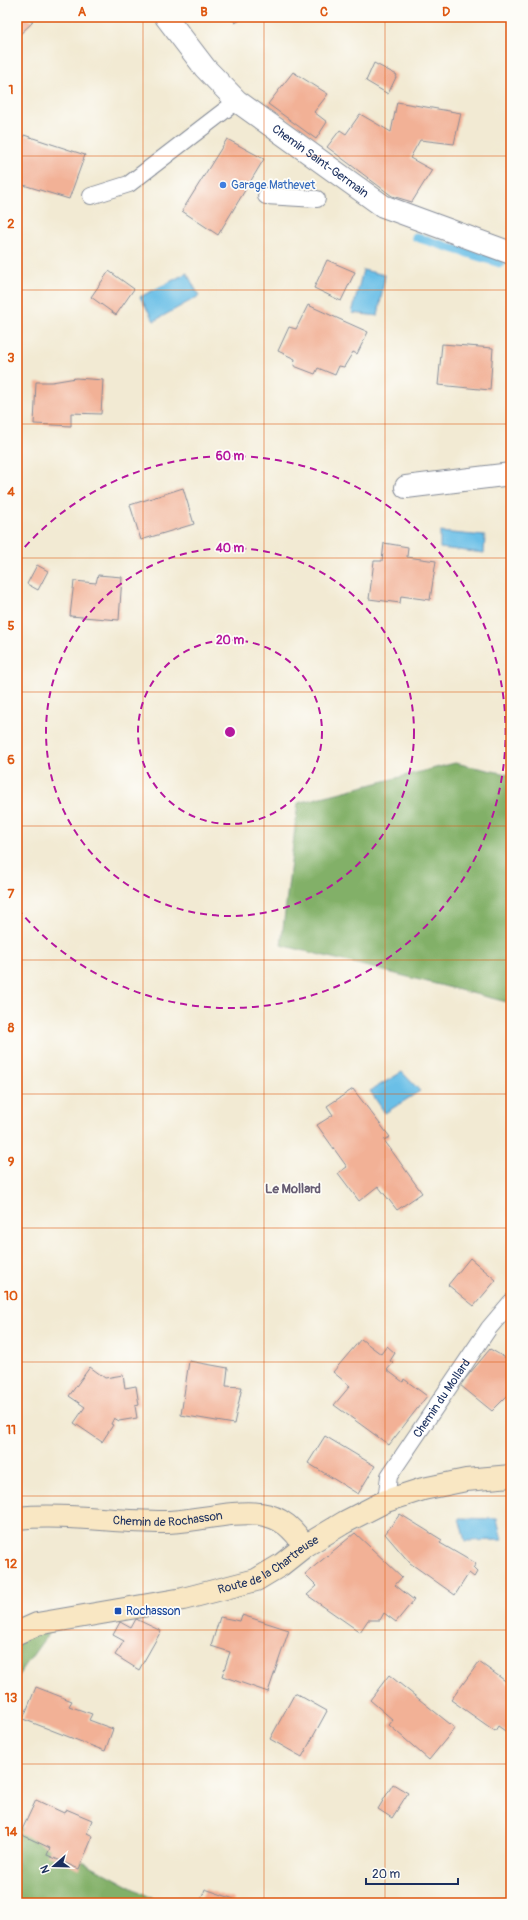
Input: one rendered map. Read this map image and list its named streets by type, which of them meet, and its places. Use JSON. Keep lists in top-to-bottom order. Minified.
{"streets":{"main road":["Chemin de Rochasson","Route de la Chartreuse"],"street":["Chemin Saint-Germain"],"lane":["Chemin du Mollard"]},"crossings":[["Chemin du Mollard","Route de la Chartreuse"],["Chemin de Rochasson","Route de la Chartreuse"]],"districts":["Le Mollard"],"places":{"other":["Garage Mathevet"],"transit":["Rochasson"]},"scale_bar":"20 m","north":"left","grid":{"columns":["A","B","C","D"],"rows":["1","2","3","4","5","6","7","8","9","10","11","12","13","14"]},"rings":["60 m","40 m","20 m"]}
